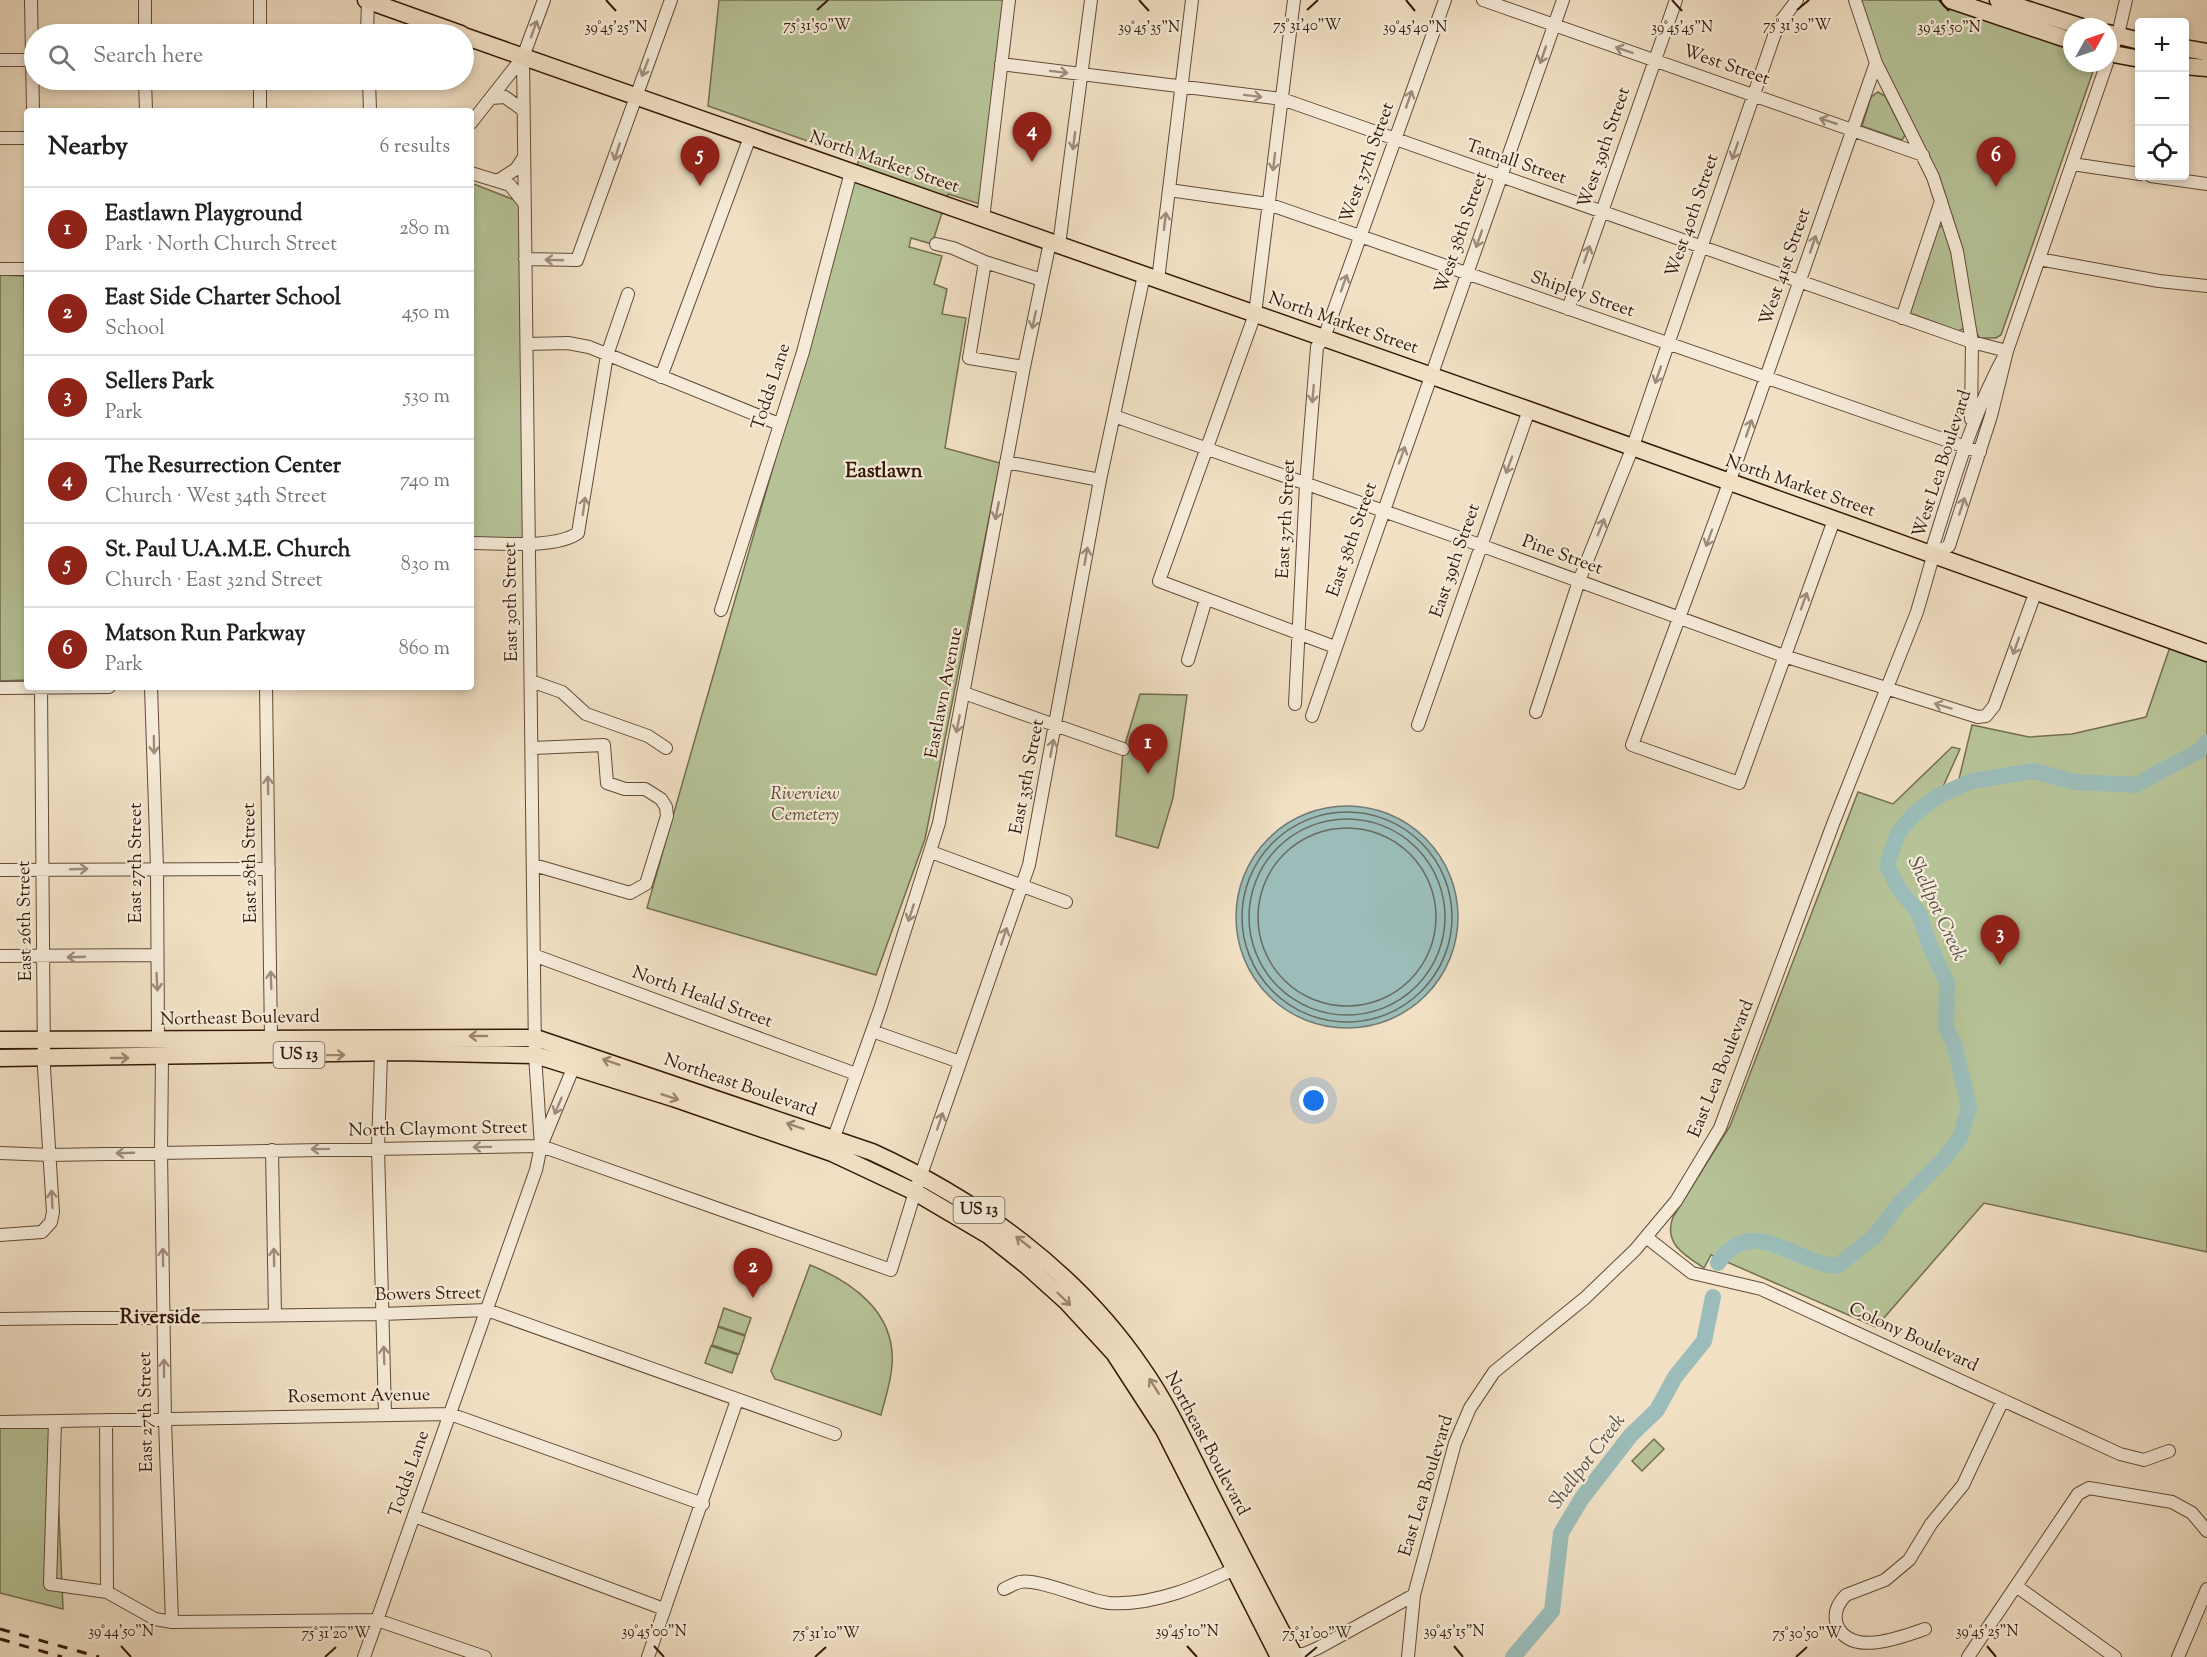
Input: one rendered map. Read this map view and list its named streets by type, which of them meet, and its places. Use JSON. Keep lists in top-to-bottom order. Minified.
{"streets":{"main road":["North Market Street","Northeast Boulevard","US 13"],"street":["West Street","West 39th Street","West 37th Street","Tatnall Street","West 40th Street","West 38th Street","West 41st Street","Shipley Street","Todds Lane","West Lea Boulevard","East 37th Street","East 38th Street","Pine Street","East 39th Street","East 30th Street","Eastlawn Avenue","East 35th Street","East 27th Street","East 28th Street","East 26th Street","North Heald Street","East Lea Boulevard","North Claymont Street","Bowers Street","Colony Boulevard","Rosemont Avenue"]},"crossings":[["West Street","West 39th Street"],["West Street","West 40th Street"],["West Street","West 38th Street"],["West Street","West 41st Street"],["West 39th Street","Tatnall Street"],["West 39th Street","Shipley Street"],["North Market Street","West 37th Street"],["North Market Street","West 40th Street"],["North Market Street","West 38th Street"],["North Market Street","West 41st Street"],["North Market Street","Todds Lane"],["North Market Street","West Lea Boulevard"],["North Market Street","East 37th Street"],["North Market Street","East 38th Street"],["North Market Street","Pine Street"],["North Market Street","East 39th Street"],["North Market Street","East 30th Street"],["North Market Street","Eastlawn Avenue"],["North Market Street","East 35th Street"],["North Market Street","East Lea Boulevard"],["West 37th Street","Tatnall Street"],["West 37th Street","Shipley Street"],["West 37th Street","East 37th Street"],["Tatnall Street","West 40th Street"],["Tatnall Street","West 38th Street"],["Tatnall Street","West 41st Street"],["Tatnall Street","West Lea Boulevard"],["Tatnall Street","Eastlawn Avenue"],["Tatnall Street","East 35th Street"],["West 40th Street","Shipley Street"],["West 40th Street","Pine Street"],["West 38th Street","Shipley Street"],["West 38th Street","East 38th Street"],["West 41st Street","Shipley Street"],["West 41st Street","Pine Street"],["Shipley Street","West Lea Boulevard"],["Shipley Street","East 35th Street"],["Todds Lane","East 30th Street"],["Todds Lane","US 13"],["Todds Lane","North Claymont Street"],["Todds Lane","Bowers Street"],["Todds Lane","Rosemont Avenue"],["West Lea Boulevard","East Lea Boulevard"],["East 37th Street","Pine Street"],["East 38th Street","Pine Street"],["Pine Street","East 39th Street"],["Pine Street","East 35th Street"],["Pine Street","East Lea Boulevard"],["East 30th Street","North Heald Street"],["East 30th Street","Northeast Boulevard"],["East 30th Street","US 13"],["East 30th Street","North Claymont Street"],["Eastlawn Avenue","North Heald Street"],["Eastlawn Avenue","Northeast Boulevard"],["Eastlawn Avenue","US 13"],["East 35th Street","US 13"],["East 35th Street","North Claymont Street"],["East 27th Street","Northeast Boulevard"],["East 27th Street","North Claymont Street"],["East 27th Street","Bowers Street"],["East 27th Street","Rosemont Avenue"],["East 28th Street","Northeast Boulevard"],["East 26th Street","Northeast Boulevard"],["East 26th Street","North Claymont Street"],["Northeast Boulevard","US 13"],["East Lea Boulevard","Colony Boulevard"]],"one_way":["West Street","West 38th Street","East 38th Street","East 39th Street","Eastlawn Avenue","East 35th Street","East 28th Street","North Claymont Street"],"districts":["Eastlawn","Riverside"],"water":["Shellpot Creek"],"parks":["Riverview Cemetery"],"north":"top right","page":{"map_buttons":["+","−"],"search":"Search here","heading":["Nearby","6 results"],"pins":["4","5","6","1","3","2"],"list":[{"mark":"1","name":"Eastlawn Playground","note":"Park · North Church Street","value":"280 m"},{"mark":"2","name":"East Side Charter School","note":"School","value":"450 m"},{"mark":"3","name":"Sellers Park","note":"Park","value":"530 m"},{"mark":"4","name":"The Resurrection Center","note":"Church · West 34th Street","value":"740 m"},{"mark":"5","name":"St. Paul U.A.M.E. Church","note":"Church · East 32nd Street","value":"830 m"},{"mark":"6","name":"Matson Run Parkway","note":"Park","value":"860 m"}]},"coordinates":["75°31'40\"W","75°31'30\"W","75°31'50\"W","39°45'25\"N","39°45'35\"N","39°45'40\"N","39°45'45\"N","39°45'50\"N","39°44'50\"N","39°45'00\"N","39°45'10\"N","39°45'15\"N","75°31'20\"W","75°31'10\"W","75°31'00\"W","75°30'50\"W"]}
